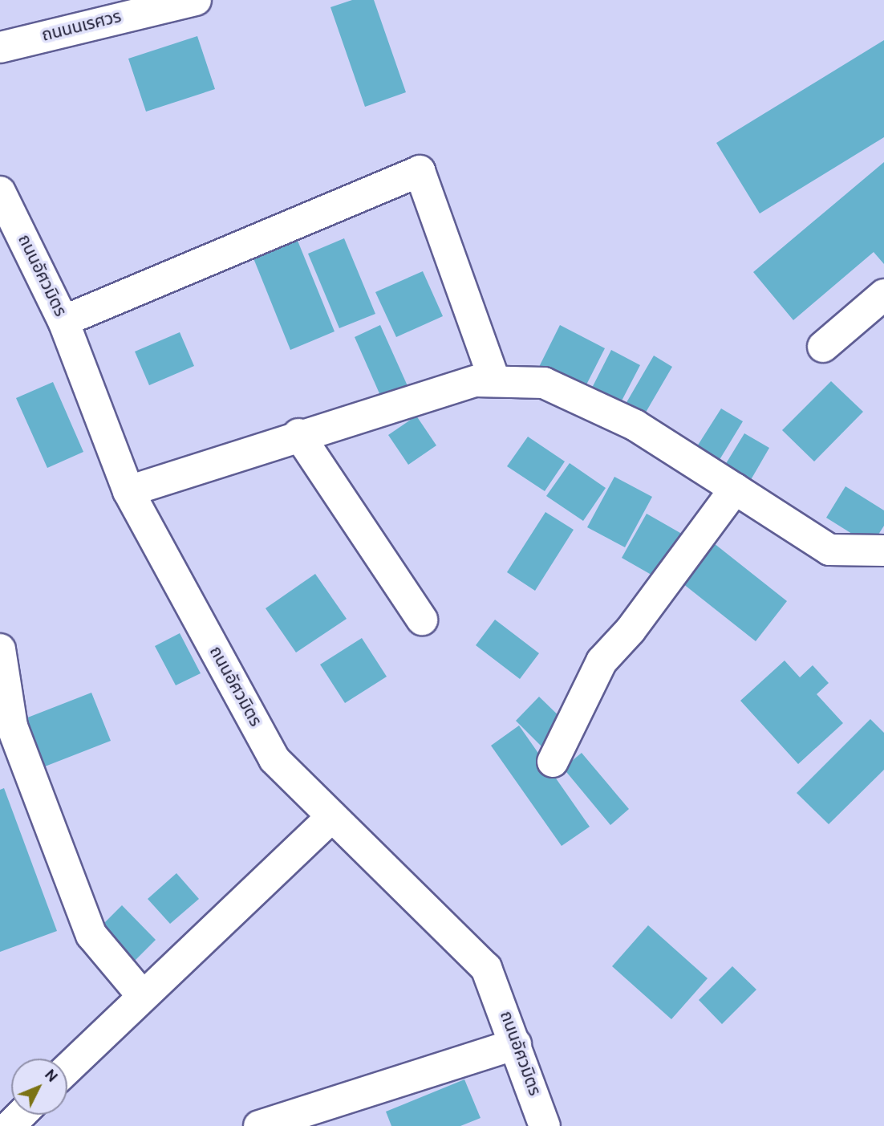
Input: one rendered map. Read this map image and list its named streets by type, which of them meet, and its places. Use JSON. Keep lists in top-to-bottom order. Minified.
{"streets":{"street":["ถนนนเรศวร","ถนนอัศวมิตร"]},"north":"top right"}
